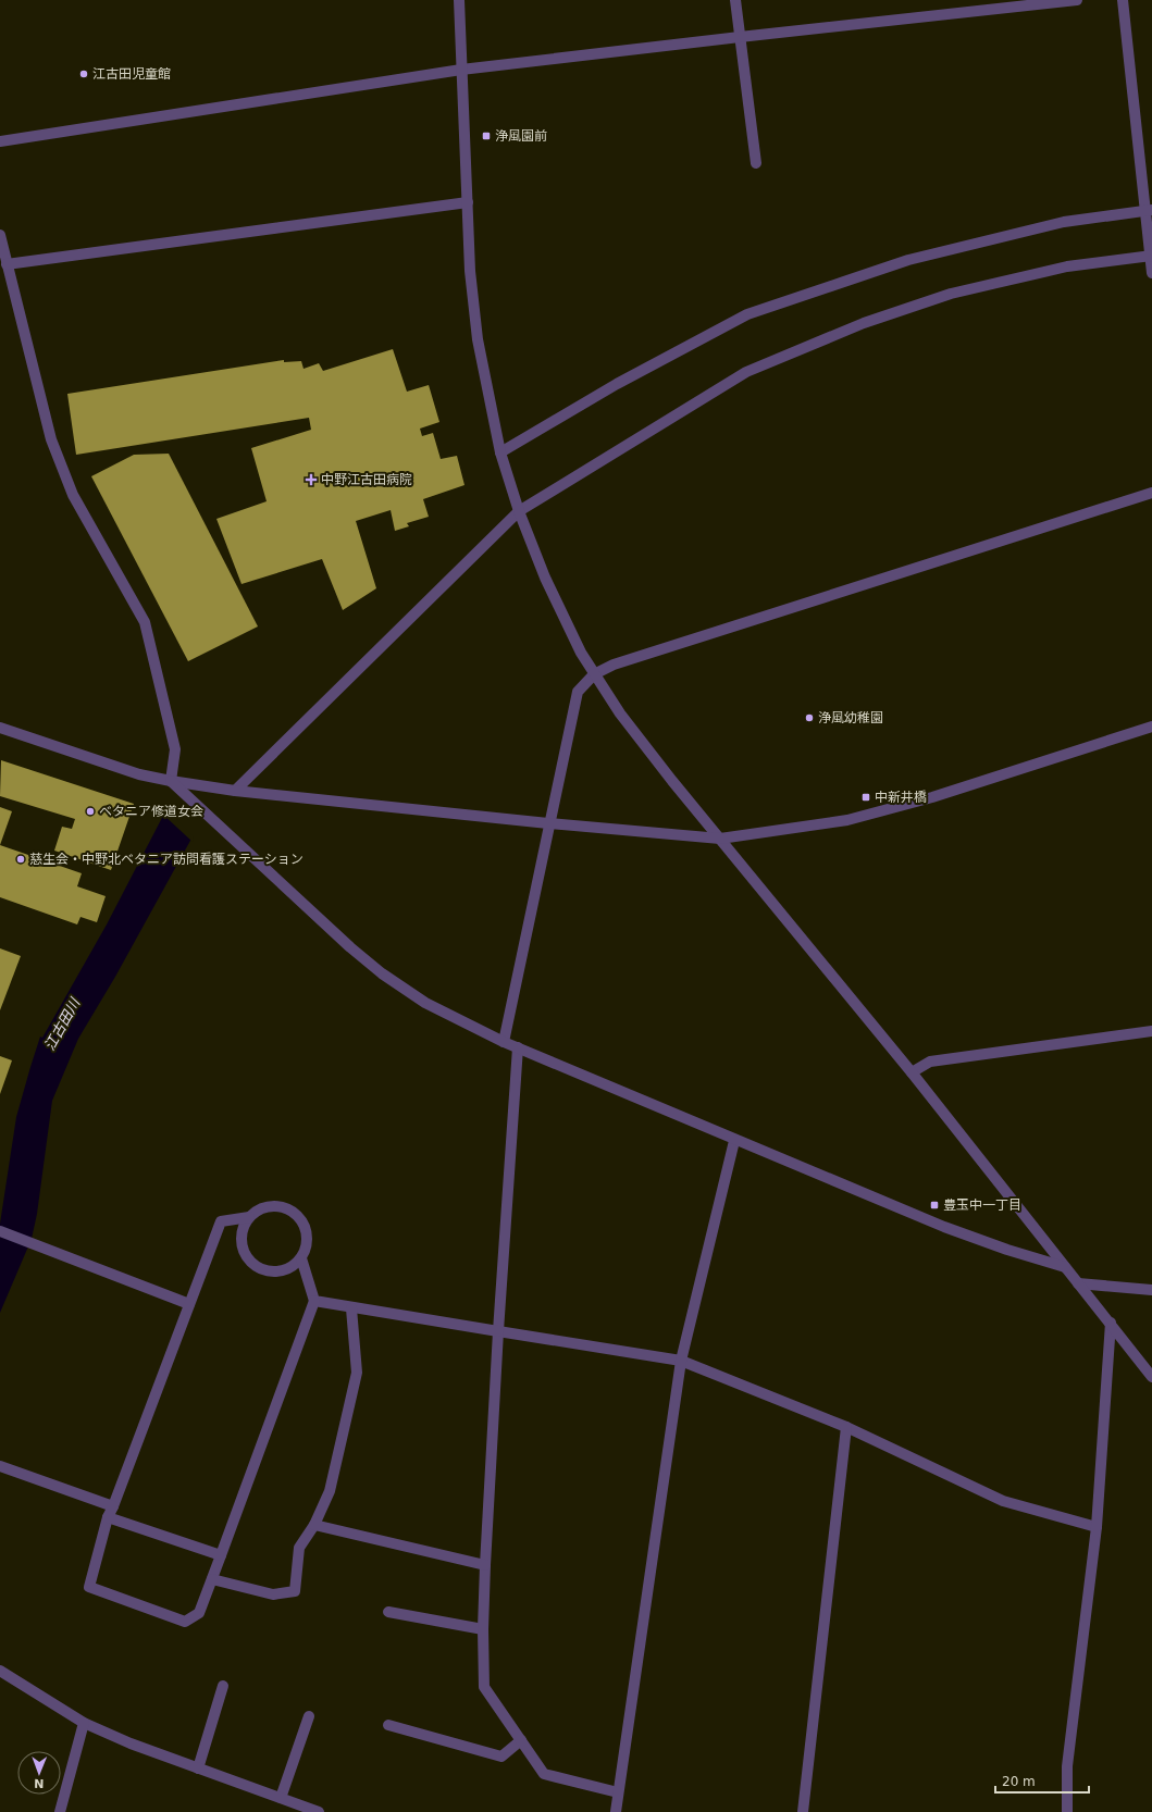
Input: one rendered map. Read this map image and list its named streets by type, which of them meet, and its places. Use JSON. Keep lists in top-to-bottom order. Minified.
{"water":["江古田川"],"places":{"other":["江古田児童館","浄風幼稚園","ベタニア修道女会","慈生会・中野北ベタニア訪問看護ステーション"],"transit":["浄風園前","中新井橋","豊玉中一丁目"],"health":["中野江古田病院"]},"scale_bar":"20 m","north":"bottom"}
